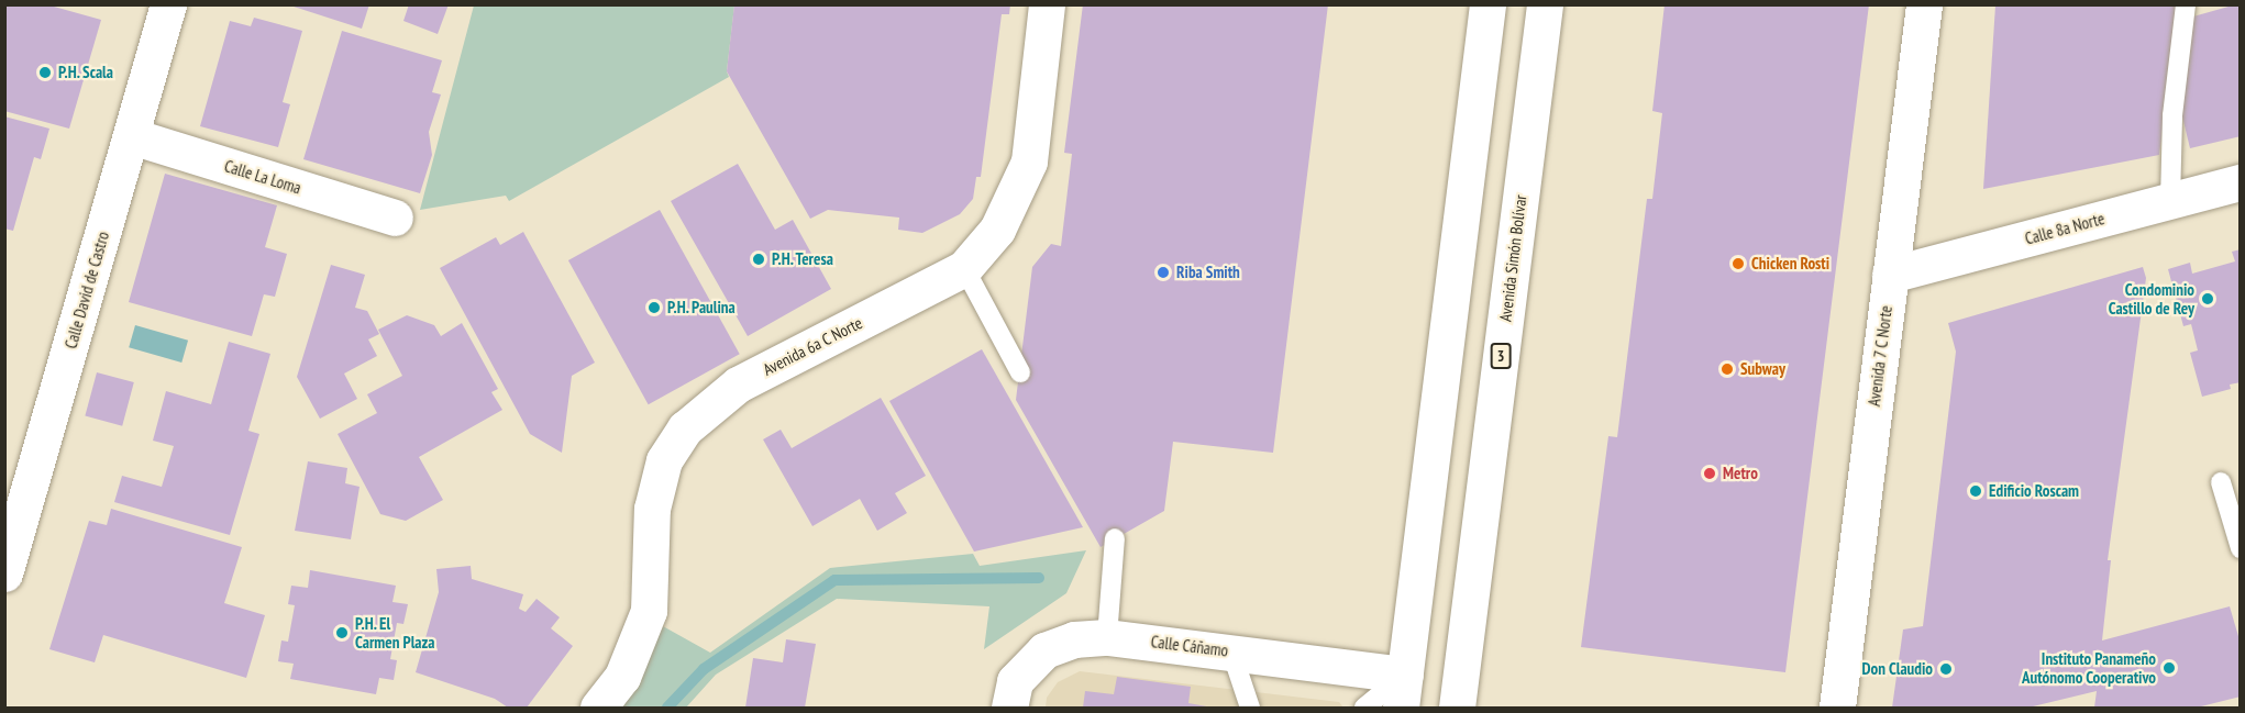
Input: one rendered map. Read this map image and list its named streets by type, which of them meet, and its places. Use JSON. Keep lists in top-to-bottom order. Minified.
{"streets":{"street":["Calle La Loma","Calle 8a Norte","Avenida Simón Bolívar","Calle David de Castro","Avenida 6a C Norte","3","Avenida 7 C Norte","Calle Cáñamo"]},"crossings":[["Calle La Loma","Calle David de Castro"],["Calle 8a Norte","Avenida 7 C Norte"]],"places":["P.H. Scala","P.H. Teresa","Chicken Rosti","Riba Smith","Condominio Castillo de Rey","P.H. Paulina","Subway","Metro","Edificio Roscam","P.H. El Carmen Plaza","Instituto Panameño Autónomo Cooperativo","Don Claudio"]}
